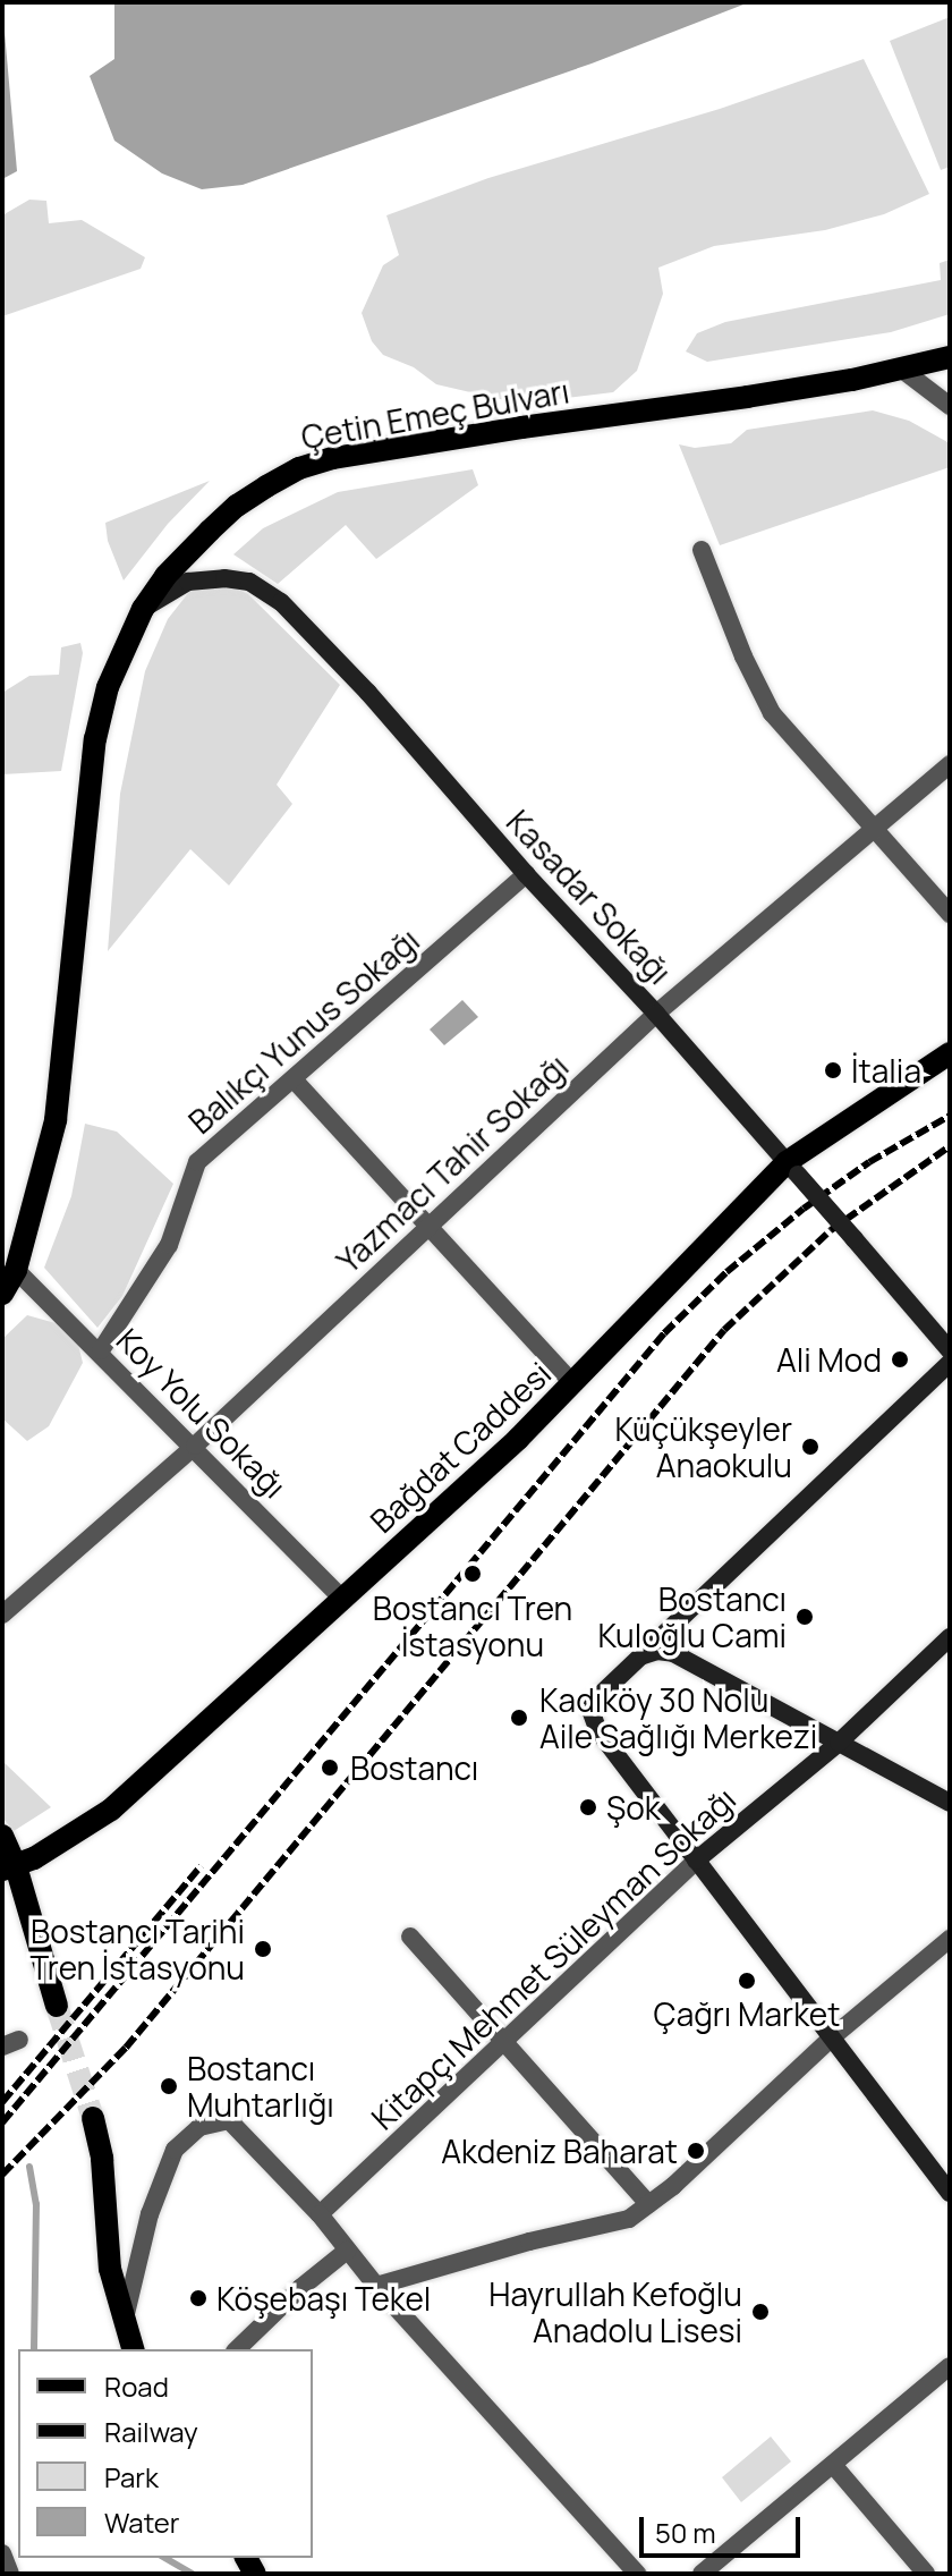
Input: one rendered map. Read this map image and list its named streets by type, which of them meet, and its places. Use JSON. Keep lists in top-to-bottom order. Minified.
{"streets":{"main road":["Çetin Emeç Bulvarı","Kasadar Sokağı","Bağdat Caddesi","Kitapçı Mehmet Süleyman Sokağı"],"street":["Balıkçı Yunus Sokağı","Yazmacı Tahir Sokağı","Koy Yolu Sokağı"]},"crossings":[["Çetin Emeç Bulvarı","Kasadar Sokağı"],["Çetin Emeç Bulvarı","Koy Yolu Sokağı"],["Kasadar Sokağı","Balıkçı Yunus Sokağı"],["Kasadar Sokağı","Yazmacı Tahir Sokağı"],["Kasadar Sokağı","Bağdat Caddesi"],["Balıkçı Yunus Sokağı","Koy Yolu Sokağı"],["Yazmacı Tahir Sokağı","Koy Yolu Sokağı"],["Koy Yolu Sokağı","Bağdat Caddesi"]],"places":["İtalia","Ali Mod","Küçükşeyler Anaokulu","Bostancı Tren İstasyonu","Bostancı Kuloğlu Cami","Kadıköy 30 Nolu Aile Sağlığı Merkezi","Bostancı","Şok","Bostancı Tarihi Tren İstasyonu","Çağrı Market","Bostancı Muhtarlığı","Akdeniz Baharat","Köşebaşı Tekel","Hayrullah Kefoğlu Anadolu Lisesi"],"legend":["Road","Railway","Park","Water"],"scale_bar":"50 m"}
